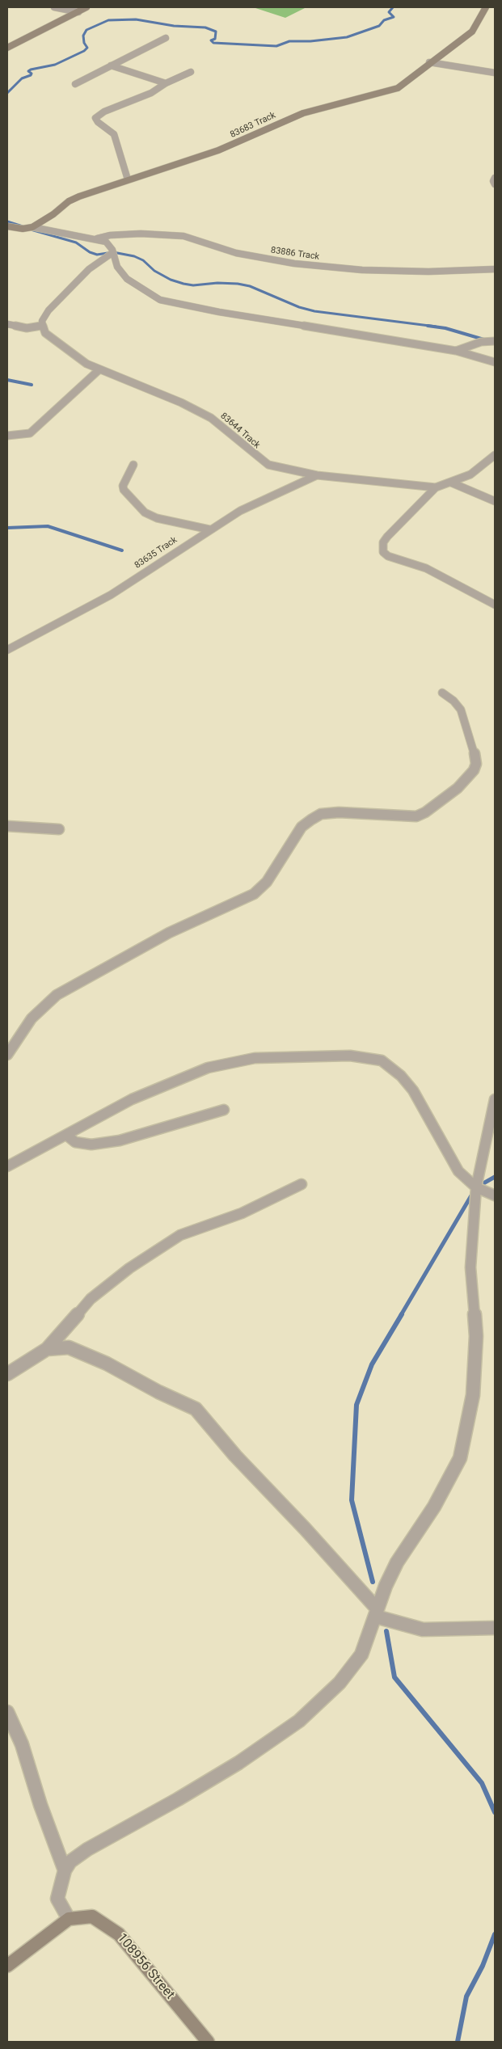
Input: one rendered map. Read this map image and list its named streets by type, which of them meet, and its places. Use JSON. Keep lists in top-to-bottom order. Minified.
{"streets":{"street":["83683 Track","83886 Track","83644 Track","83635 Track","108956 Street"]},"crossings":[["83644 Track","83635 Track"]]}
